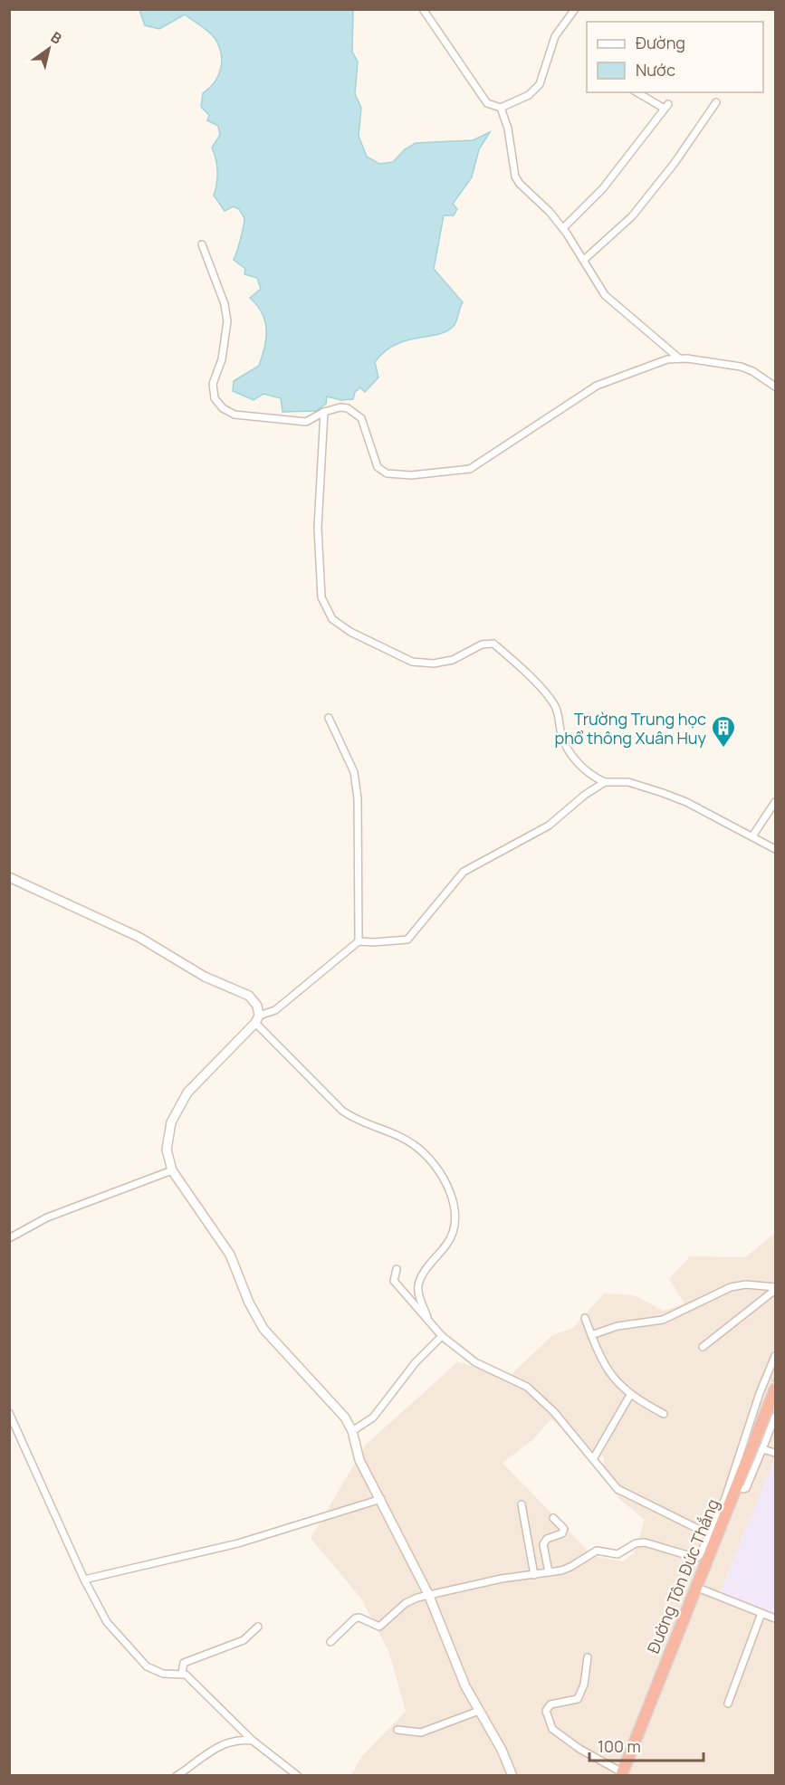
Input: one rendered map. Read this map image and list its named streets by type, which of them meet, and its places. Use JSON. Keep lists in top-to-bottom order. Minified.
{"streets":{"highway":["Đường Tôn Đức Thắng"]},"places":{"building":["Trường Trung học phổ thông Xuân Huy"]},"legend":["Đường","Nước"],"scale_bar":"100 m","north":"top right"}
